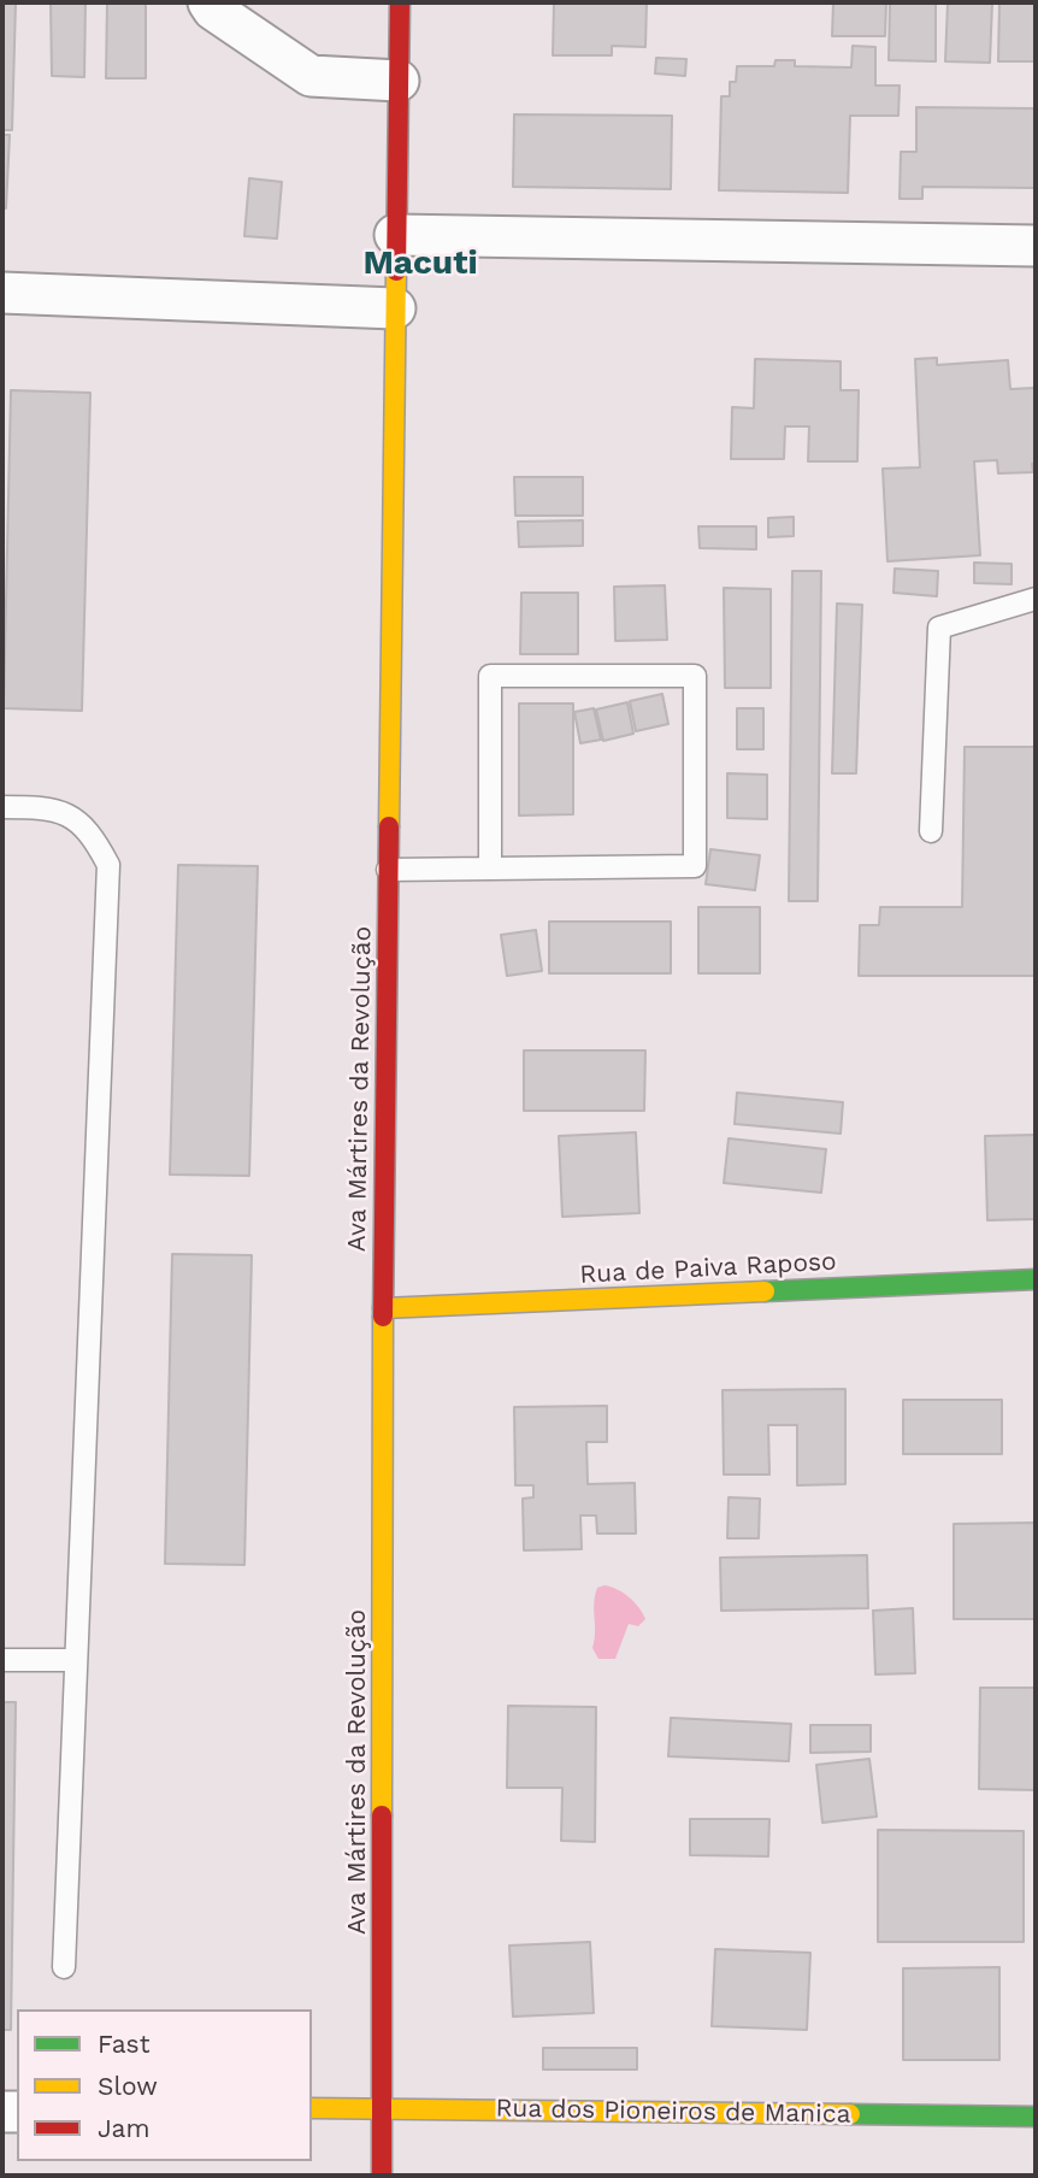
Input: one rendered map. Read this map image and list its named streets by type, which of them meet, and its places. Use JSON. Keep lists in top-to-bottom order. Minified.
{"streets":{"street":["Ava Mártires da Revolução","Rua de Paiva Raposo","Rua dos Pioneiros de Manica"]},"crossings":[["Ava Mártires da Revolução","Rua de Paiva Raposo"],["Ava Mártires da Revolução","Rua dos Pioneiros de Manica"]],"districts":["Macuti"],"legend":["Fast","Slow","Jam"]}
